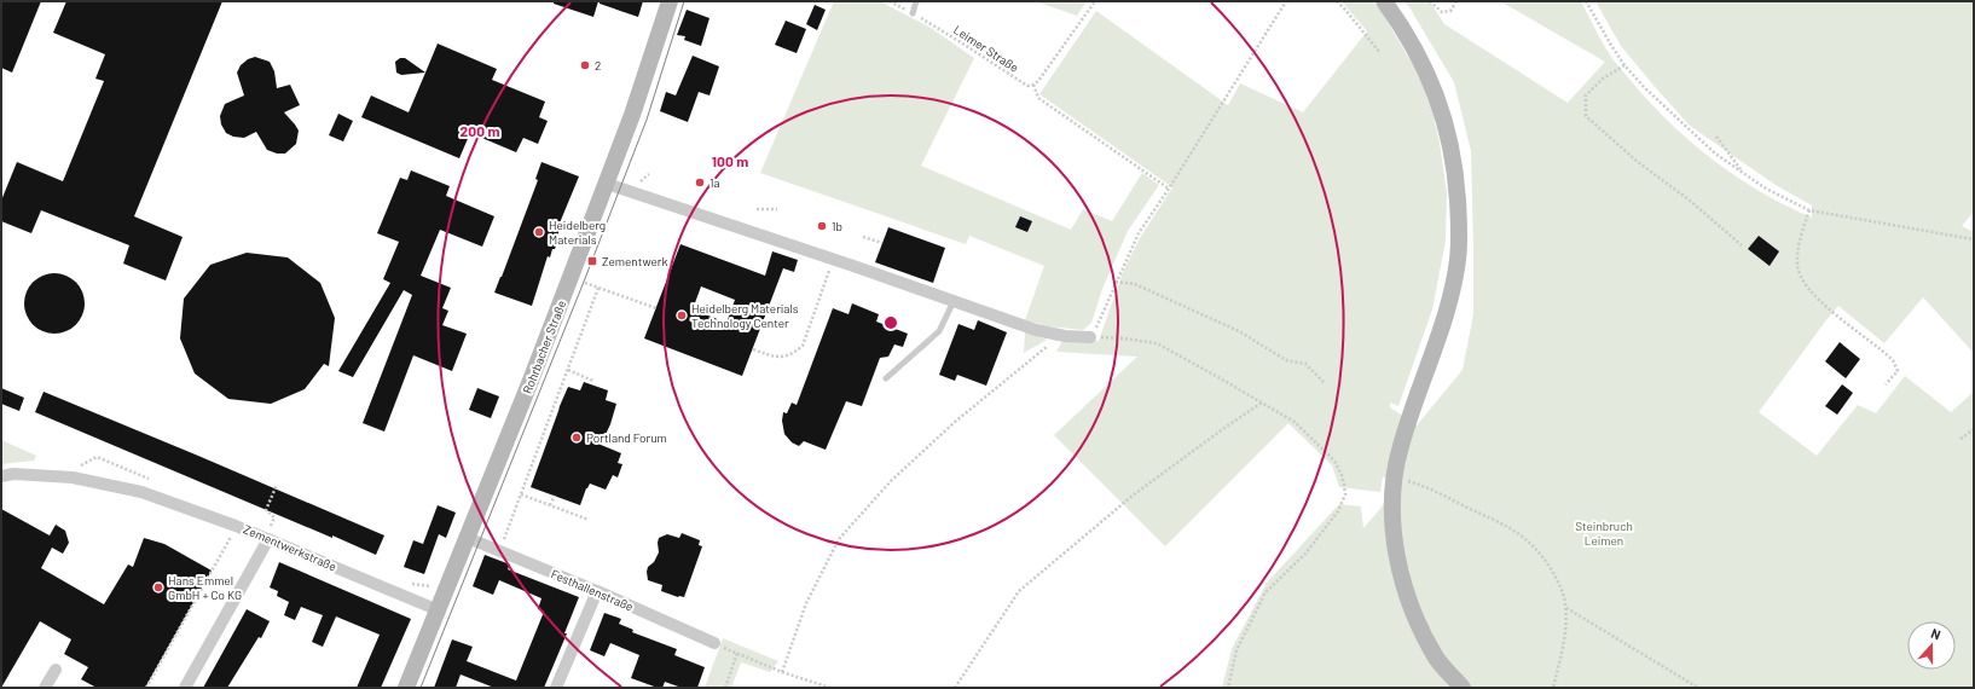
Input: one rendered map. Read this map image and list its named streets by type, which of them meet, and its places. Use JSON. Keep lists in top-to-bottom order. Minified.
{"streets":{"main road":["Rohrbacher Straße"],"street":["Zementwerkstraße","Festhallenstraße"],"path":["Leimer Straße"]},"crossings":[["Rohrbacher Straße","Zementwerkstraße"],["Rohrbacher Straße","Festhallenstraße"]],"parks":["Steinbruch Leimen"],"places":{"other":["2","1a","1b","Heidelberg Materials","Heidelberg Materials Technology Center","Portland Forum","Hans Emmel GmbH + Co KG"],"transit":["Zementwerk"]},"north":"top","rings":["200 m","100 m"]}
